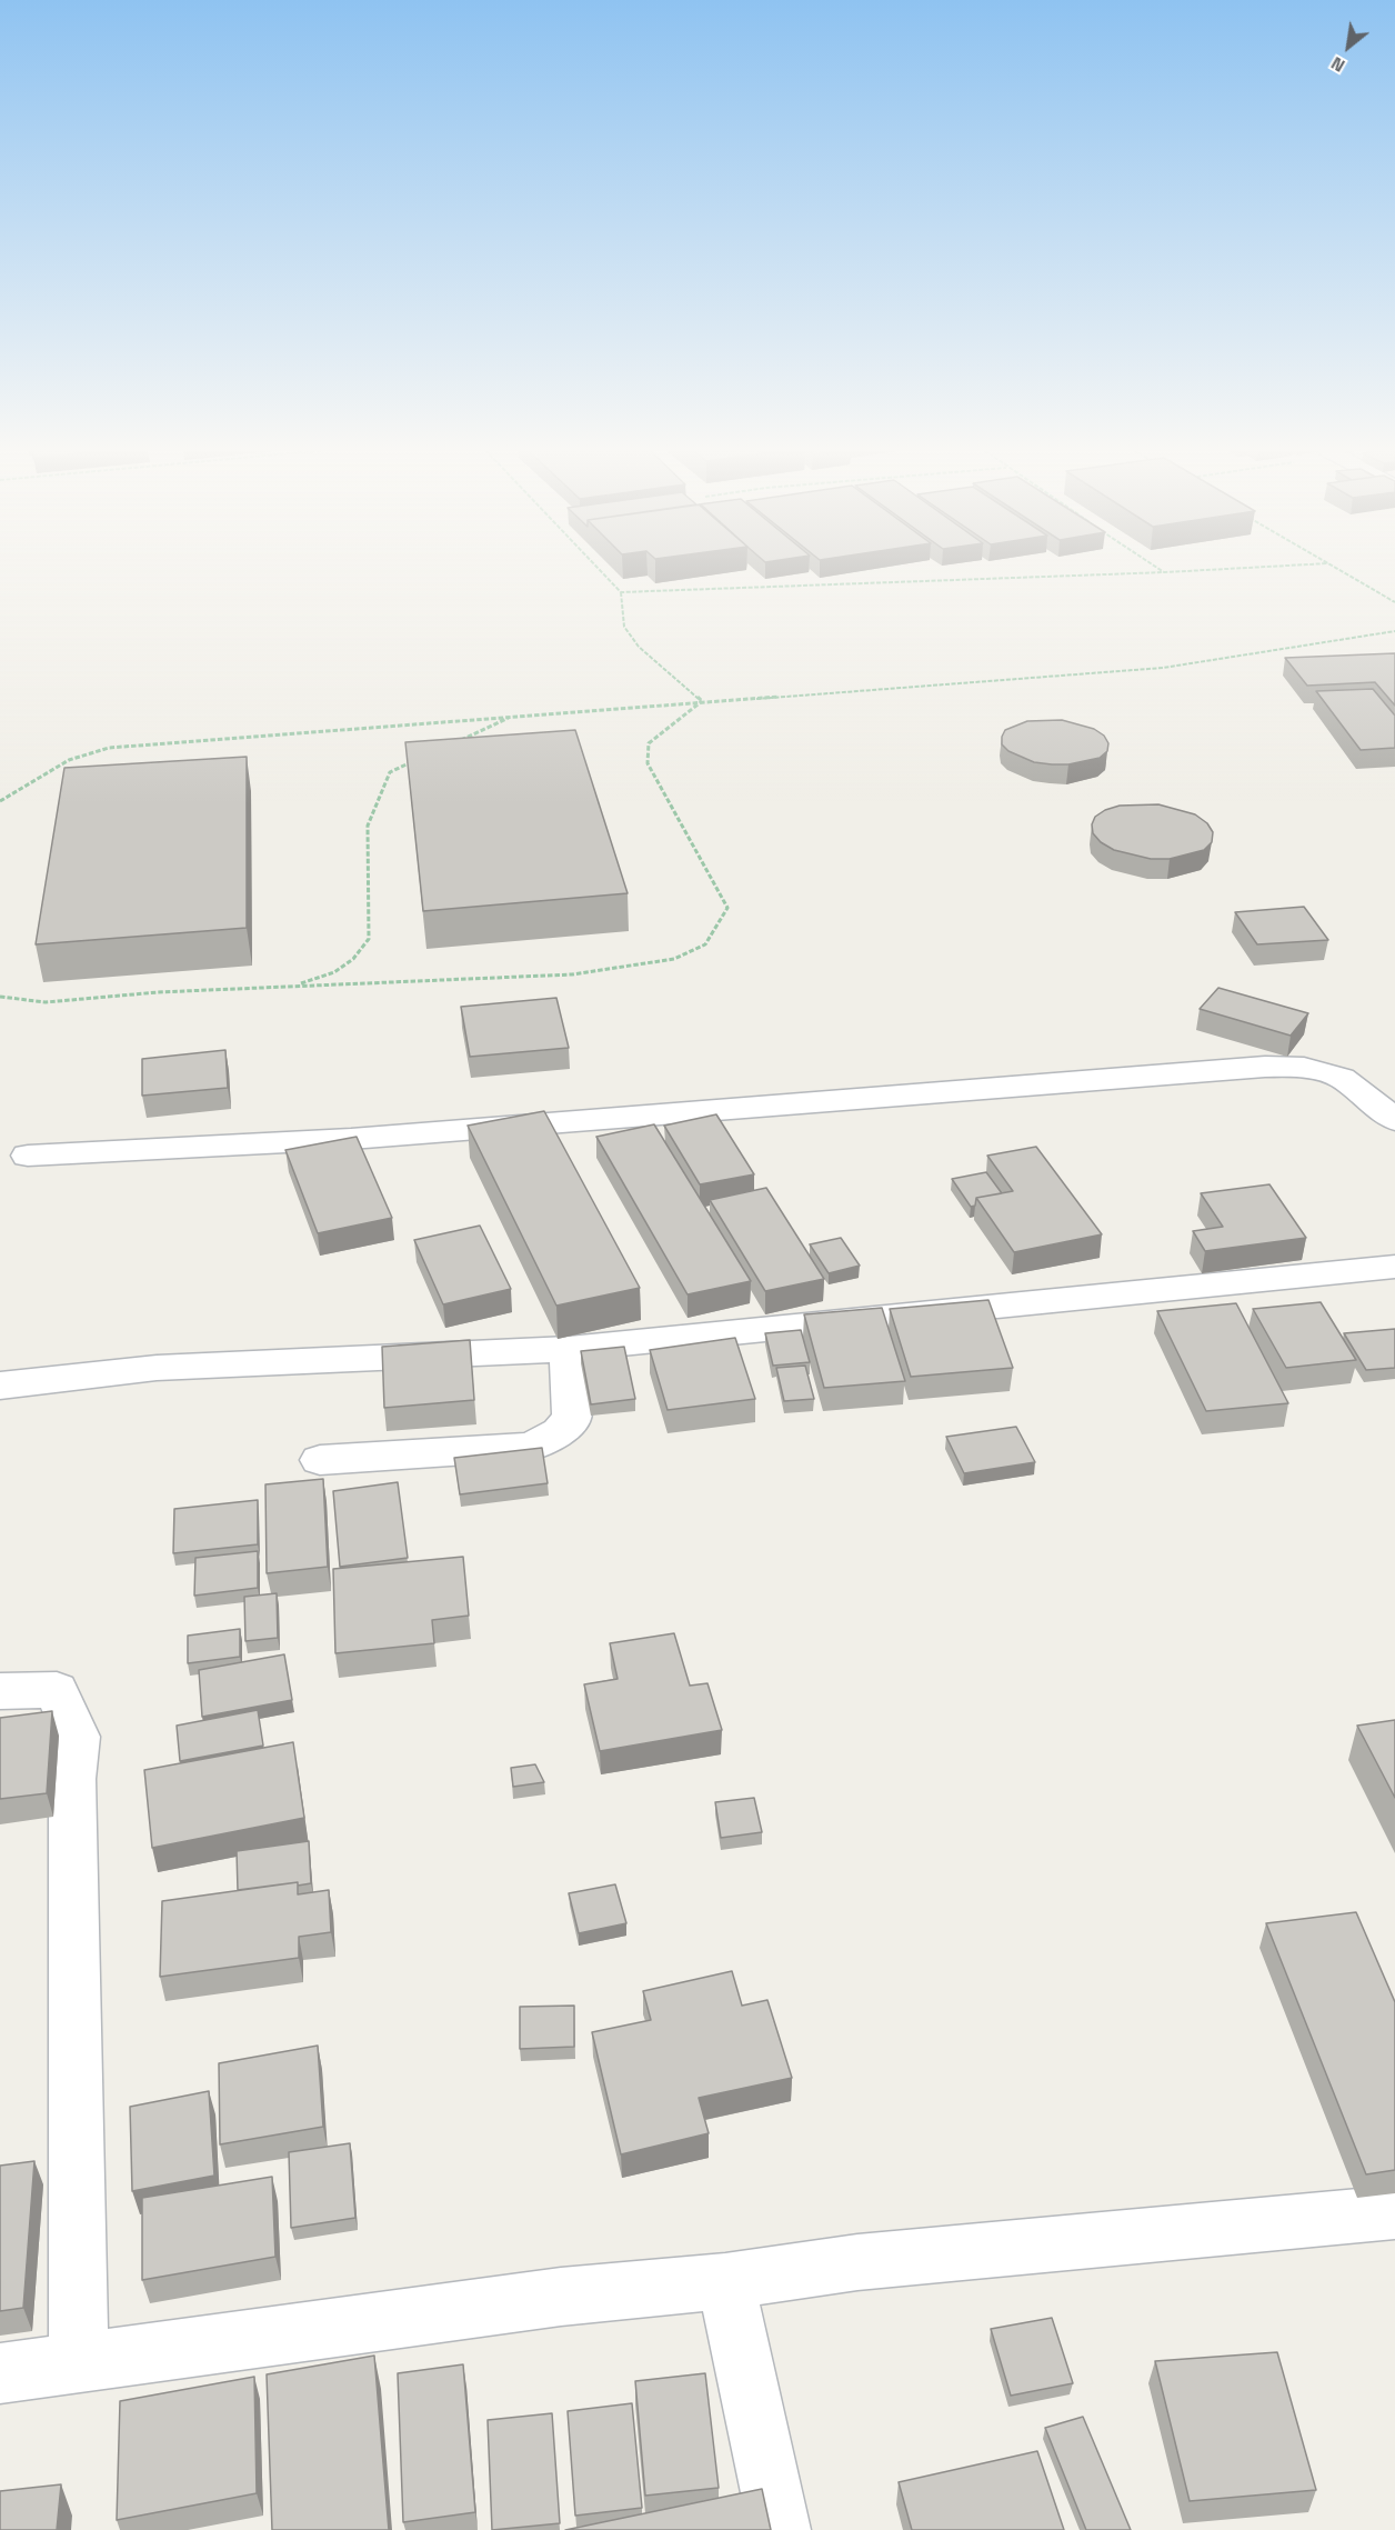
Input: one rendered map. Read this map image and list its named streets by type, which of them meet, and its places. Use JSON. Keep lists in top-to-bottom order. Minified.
{"north":"bottom left"}
